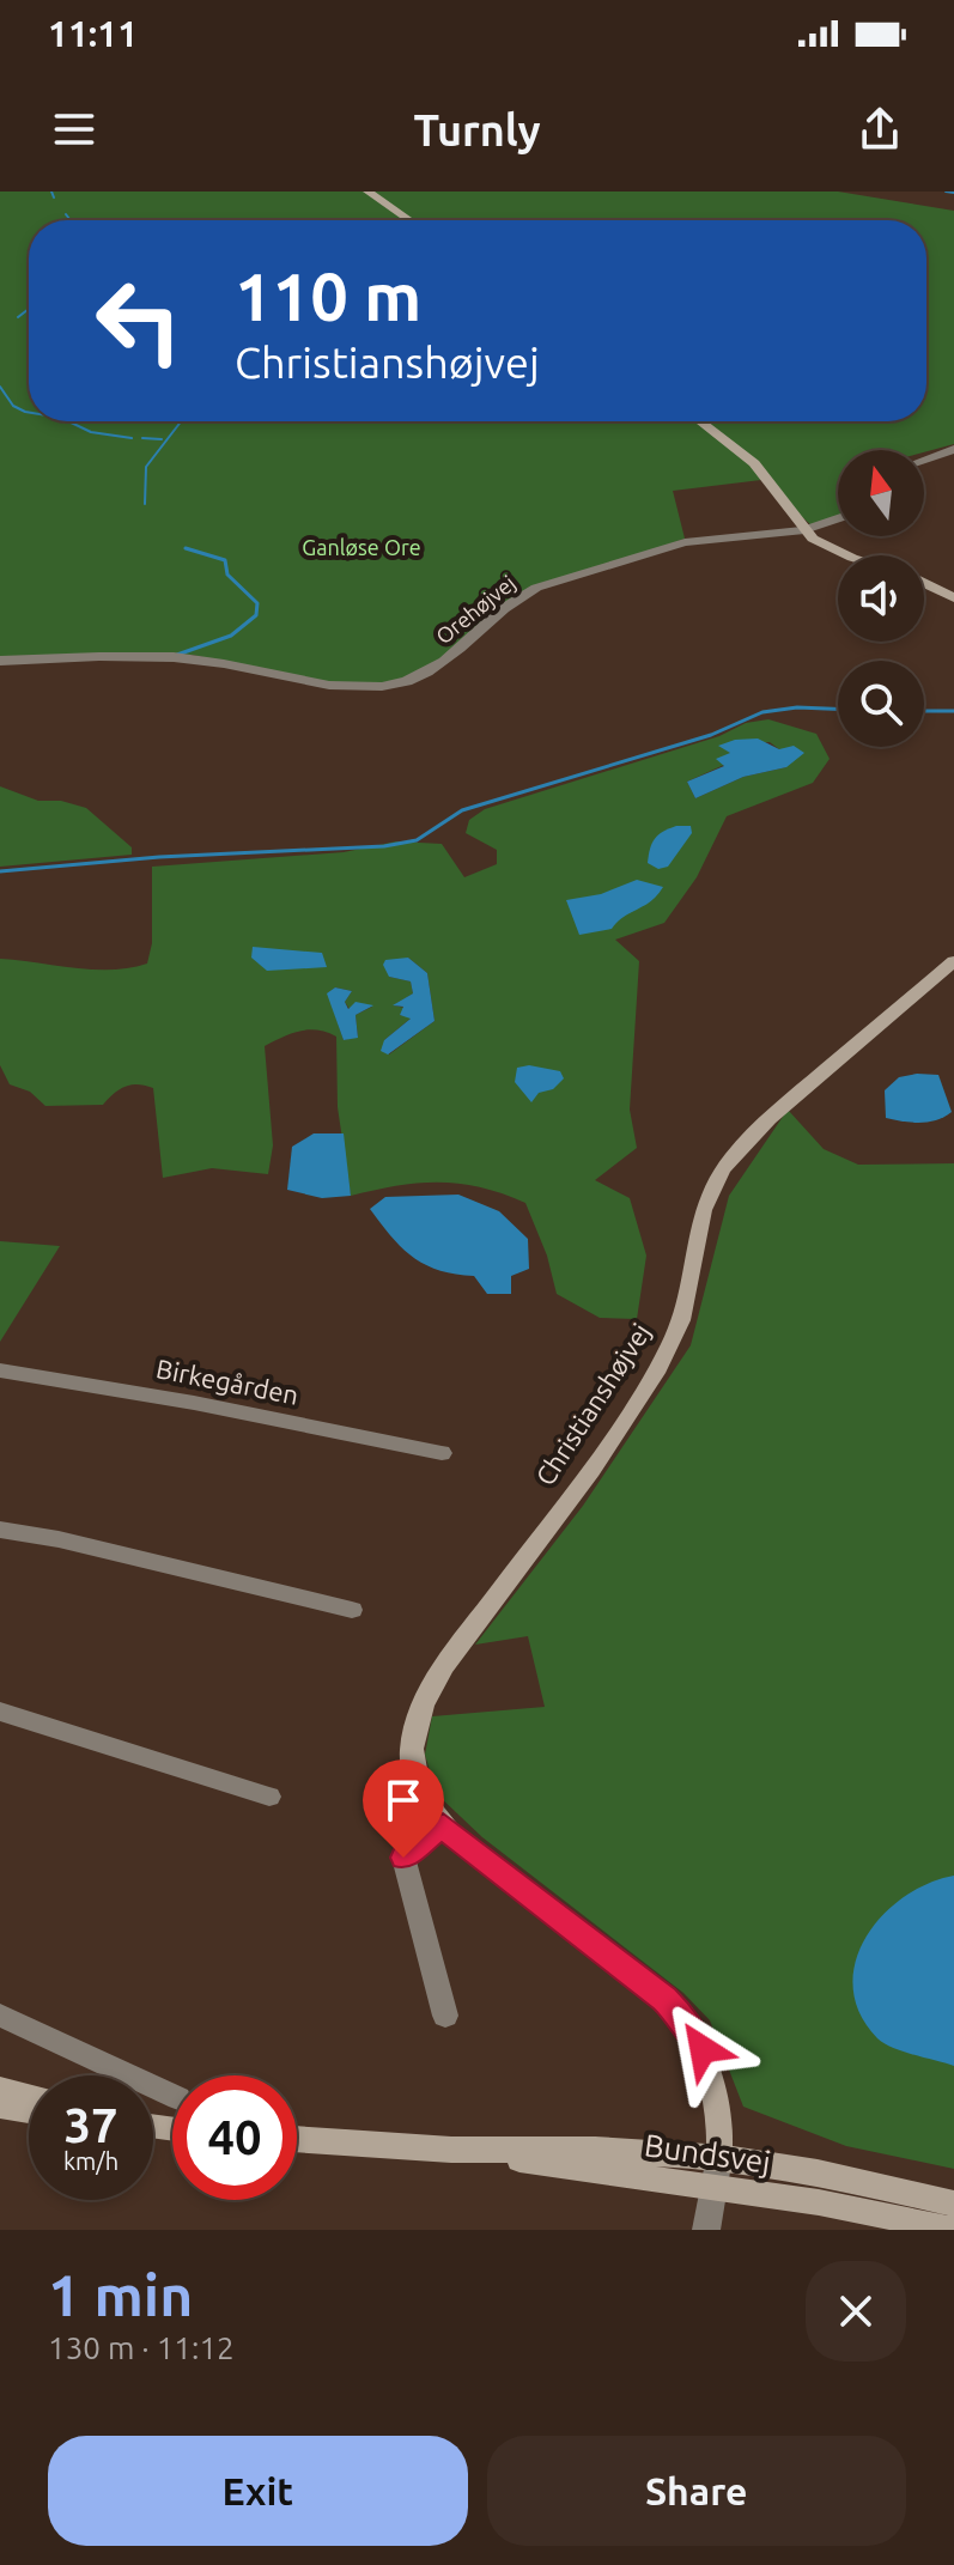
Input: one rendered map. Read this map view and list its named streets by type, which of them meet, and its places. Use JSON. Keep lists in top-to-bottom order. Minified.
{"streets":{"street":["Orehøjvej","Birkegården","Christianshøjvej","Bundsvej"]},"crossings":[["Christianshøjvej","Bundsvej"]],"parks":["Ganløse Ore"],"north":"top","page":{"status":"11:11","header":"Turnly","turn":["110 m","Christianshøjvej"],"speed":"37 km/h","limit":"40","heading":["1 min","130 m · 11:12"],"buttons":["Exit","Share"]}}
